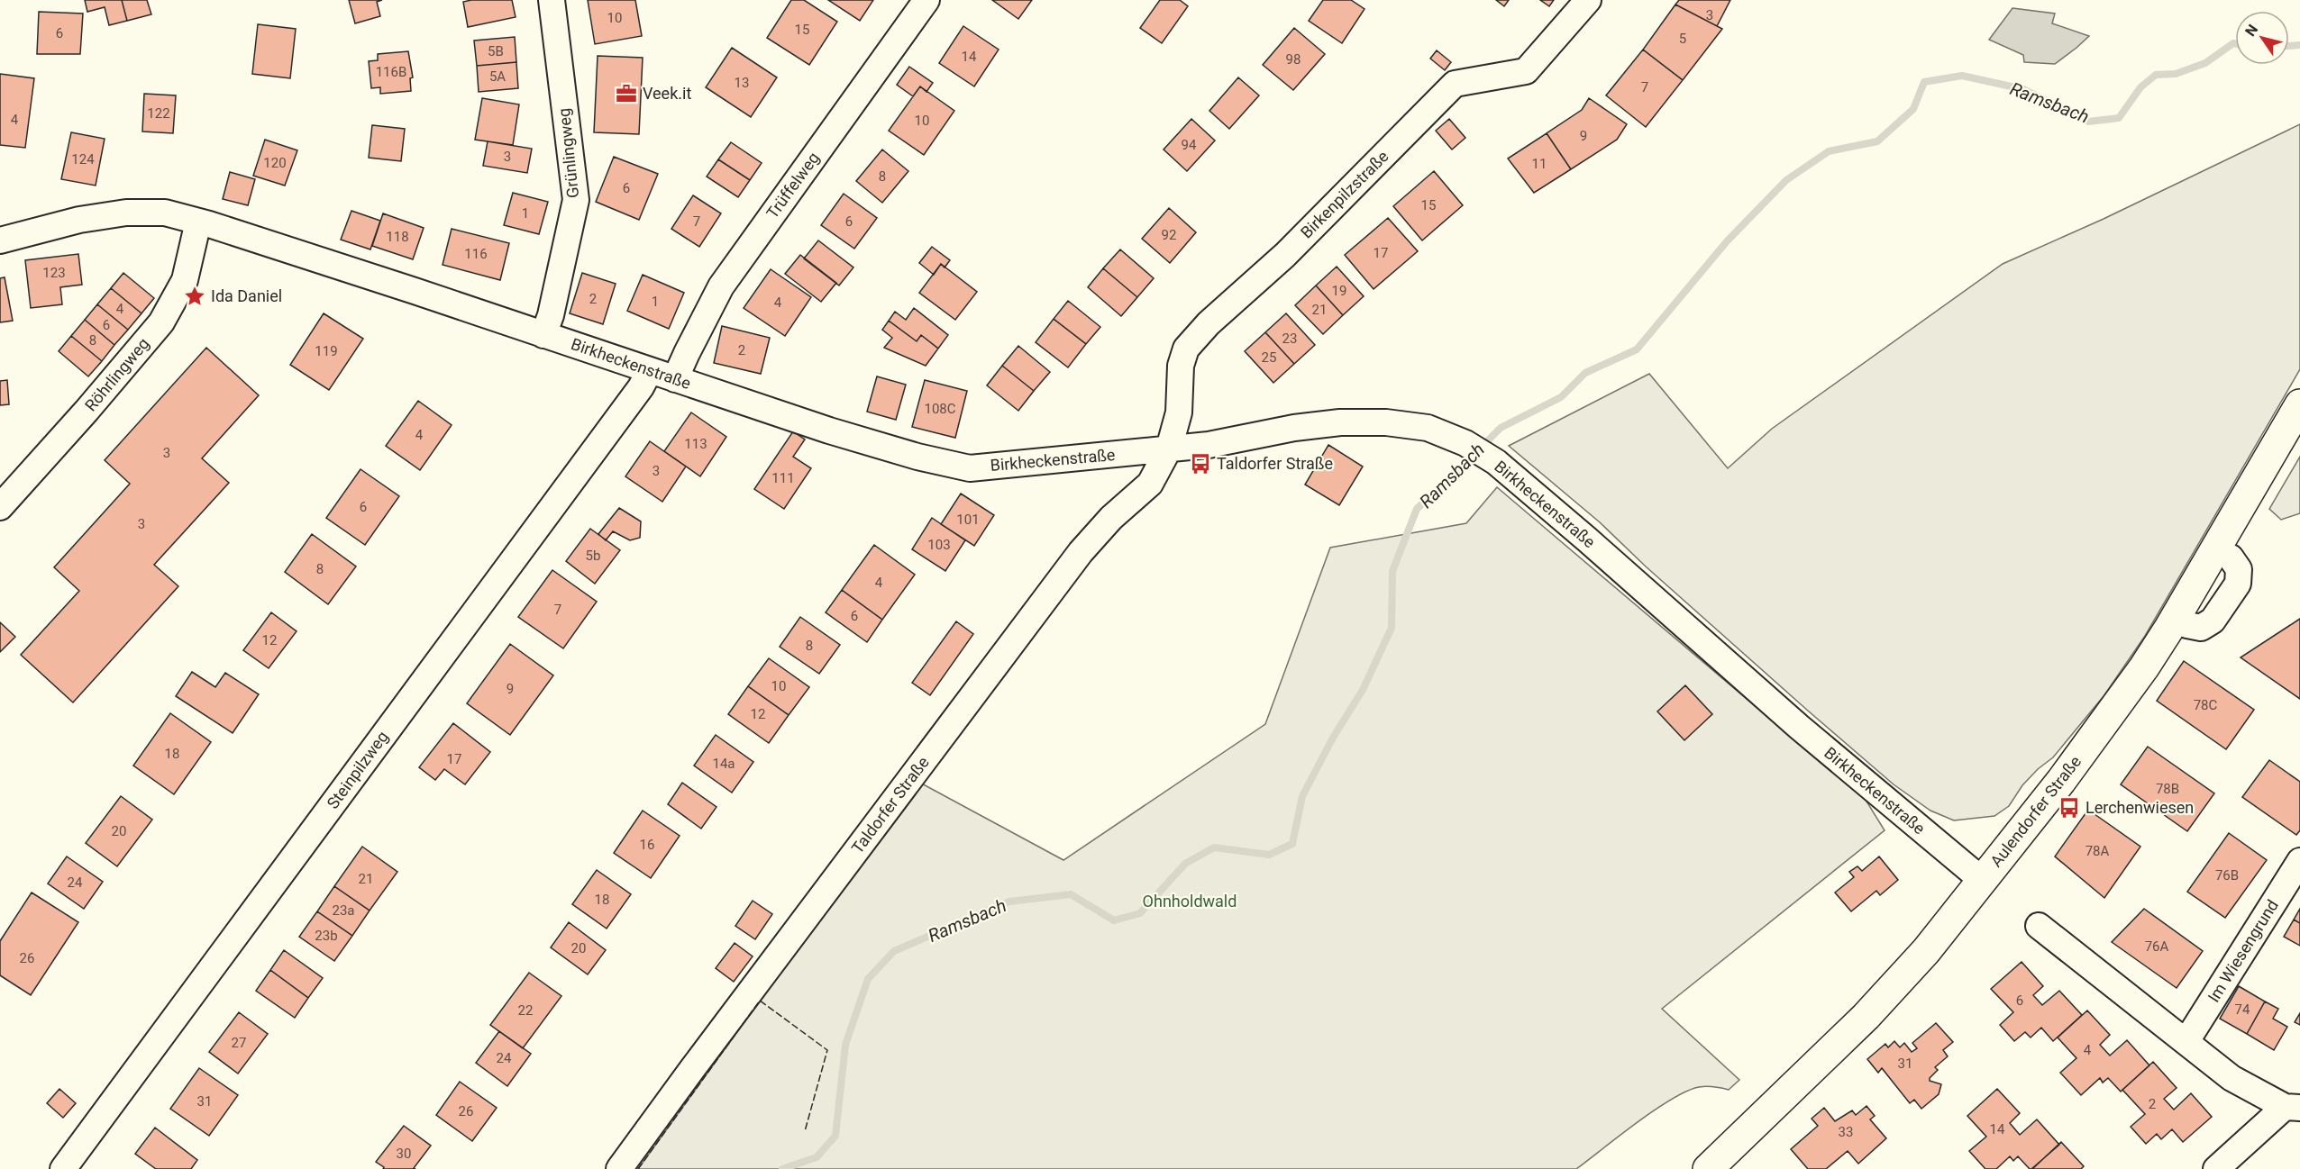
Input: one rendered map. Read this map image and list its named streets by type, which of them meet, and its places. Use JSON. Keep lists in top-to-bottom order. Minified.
{"streets":{"main road":["Aulendorfer Straße"],"street":["Grünlingweg","Trüffelweg","Birkenpilzstraße","Birkheckenstraße","Röhrlingweg","Steinpilzweg","Taldorfer Straße","Im Wiesengrund"]},"crossings":[["Grünlingweg","Birkheckenstraße"],["Trüffelweg","Birkheckenstraße"],["Birkenpilzstraße","Birkheckenstraße"],["Birkenpilzstraße","Taldorfer Straße"],["Birkheckenstraße","Röhrlingweg"],["Birkheckenstraße","Steinpilzweg"],["Birkheckenstraße","Taldorfer Straße"],["Birkheckenstraße","Aulendorfer Straße"]],"water":["Ramsbach"],"parks":["Ohnholdwald"],"places":{"office":["Veek.it"],"place":["Ida Daniel"],"bus stop":["Taldorfer Straße","Lerchenwiesen"]},"house_numbers":["3","10","15","6","5","5B","14","98","116B","5A","13","7","122","4","10","9","94","3","124","120","11","8","6","15","1","7","6","92","118","17","116","123","19","2","1","4","4","21","6","23","8","2","119","25","108C","4","113","3","3","111","6","101","3","103","5b","8","4","7","6","12","8","10","9","78C","12","18","17","14a","78B","20","16","78A","76B","21","24","18","23a","23b","76A","20","26","6","74","22","27","4","24","31","31","2","26","14","33","30"],"north":"top left"}
